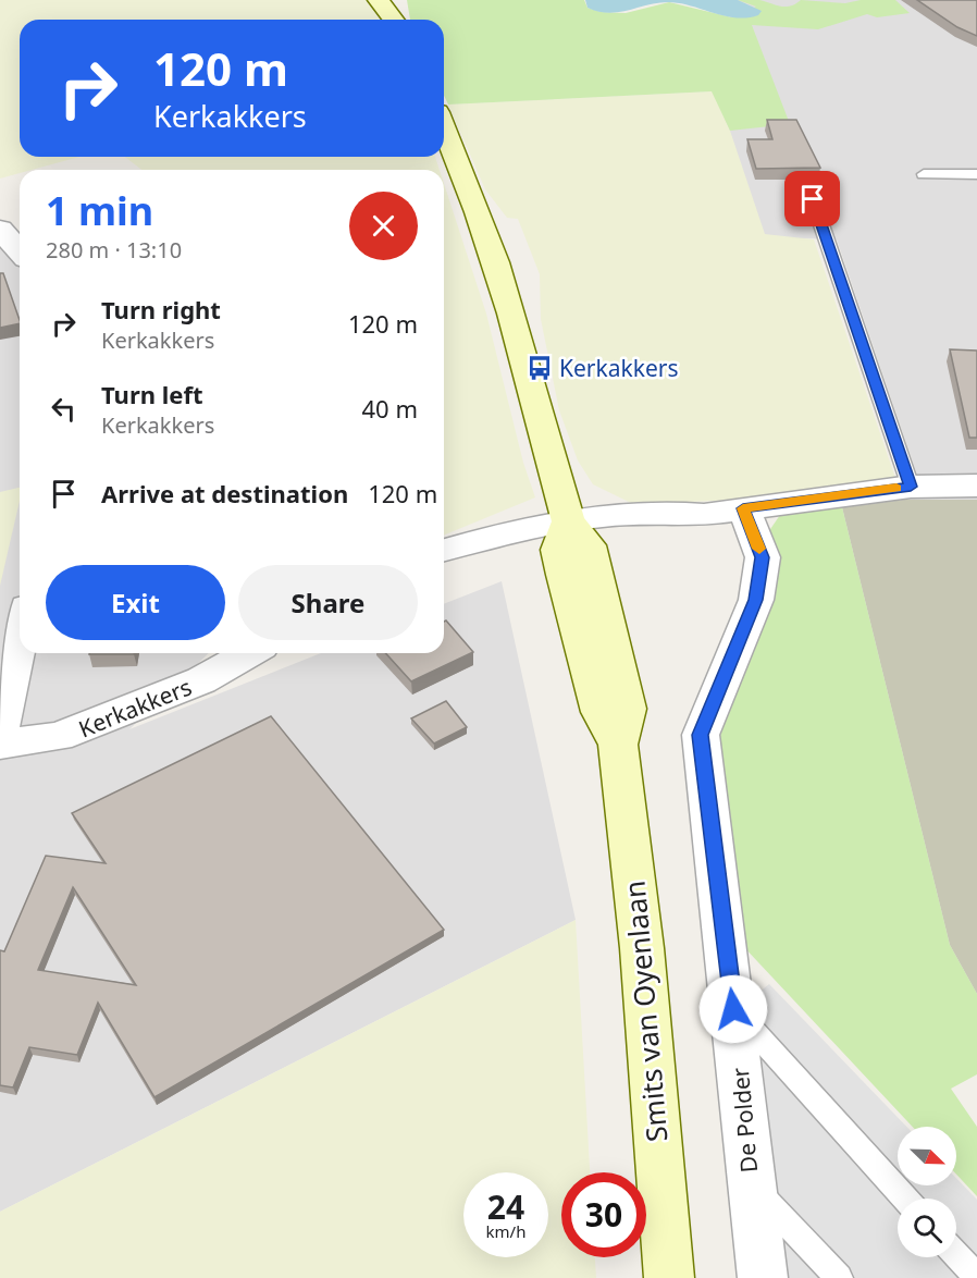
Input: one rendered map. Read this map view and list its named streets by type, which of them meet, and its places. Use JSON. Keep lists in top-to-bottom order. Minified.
{"streets":{"main road":["Smits van Oyenlaan"],"street":["Kerkakkers","De Polder"]},"places":{"bus stop":["Kerkakkers"]},"north":"bottom right","page":{"turn":["120 m","Kerkakkers"],"heading":["1 min","280 m · 13:10"],"list":[{"name":"Turn right","note":"Kerkakkers","value":"120 m"},{"name":"Turn left","note":"Kerkakkers","value":"40 m"},{"name":"Arrive at destination","value":"120 m"}],"buttons":["Exit","Share"],"speed":"24 km/h","limit":"30"}}
